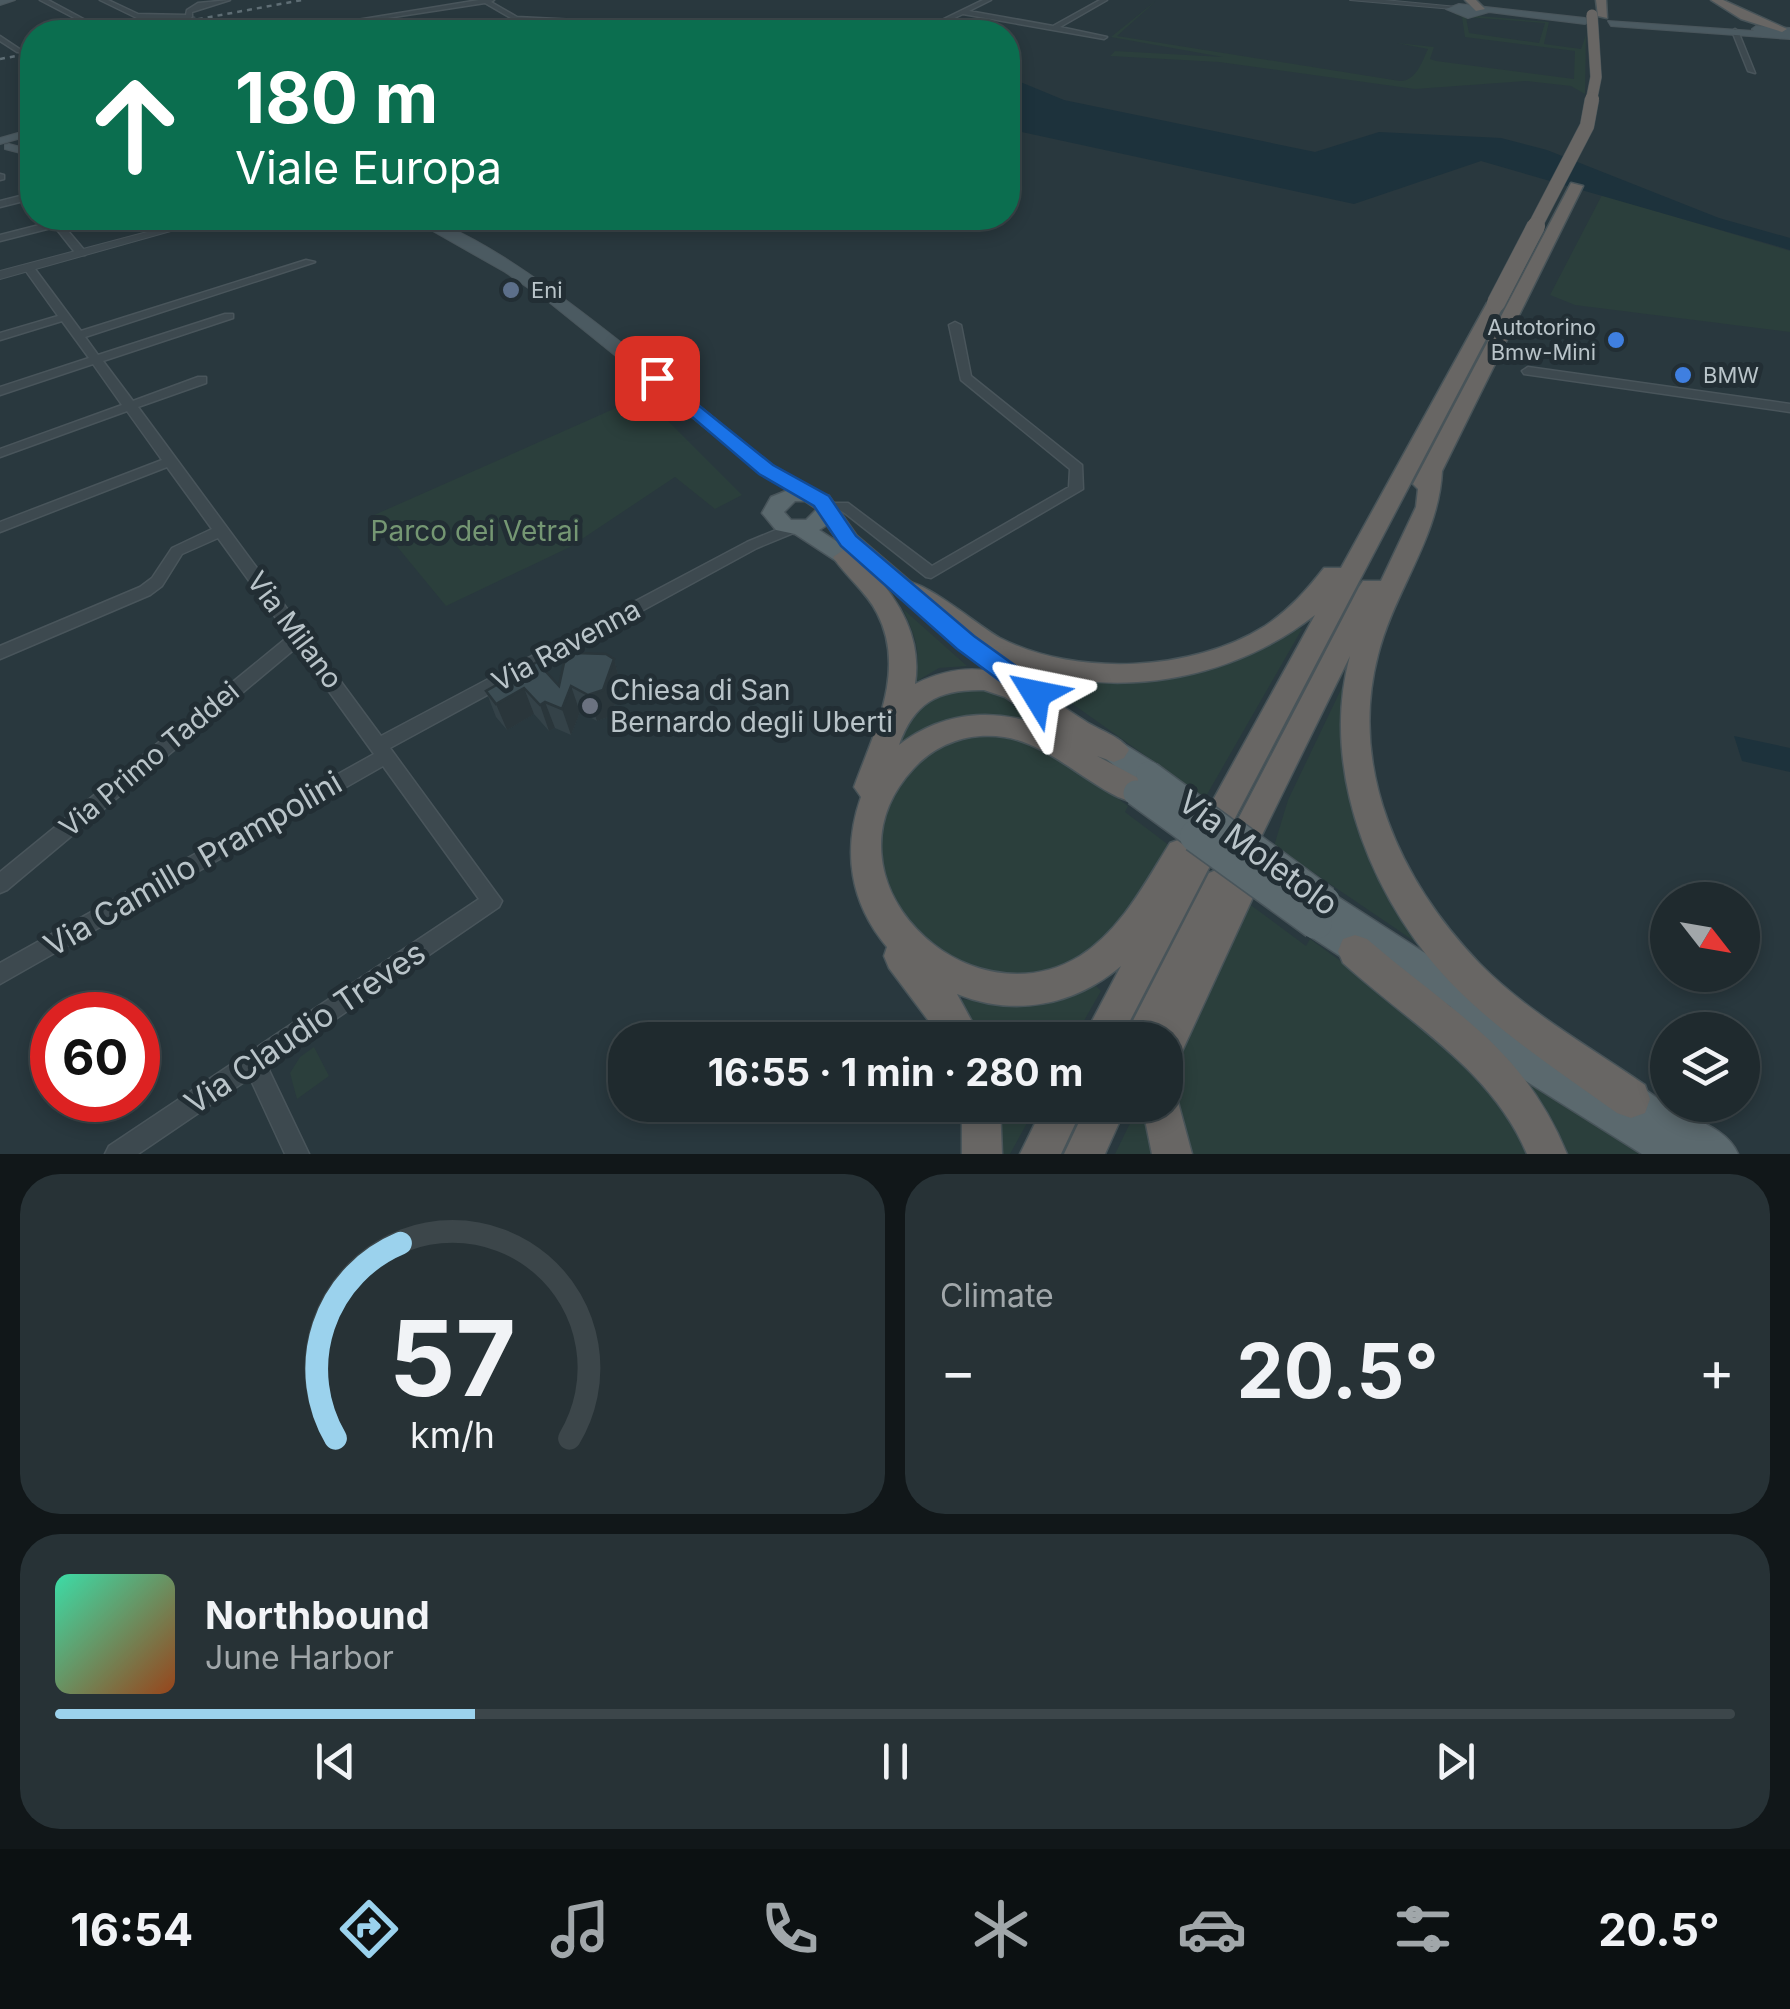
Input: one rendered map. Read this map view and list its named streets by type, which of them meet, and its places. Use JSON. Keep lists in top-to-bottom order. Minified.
{"streets":{"main road":["Via Moletolo"],"street":["Via Milano","Via Ravenna","Via Primo Taddei","Via Camillo Prampolini","Via Claudio Treves"]},"crossings":[["Via Milano","Via Ravenna"],["Via Milano","Via Primo Taddei"],["Via Milano","Via Camillo Prampolini"],["Via Milano","Via Claudio Treves"],["Via Ravenna","Via Camillo Prampolini"]],"parks":["Parco dei Vetrai"],"places":["Eni","Autotorino Bmw-Mini","BMW","Chiesa di San Bernardo degli Uberti"],"north":"bottom right","page":{"turn":["180 m","Viale Europa"],"limit":"60","trip":"16:55 · 1 min · 280 m","tile":"Climate","heat":["−","20.5°","+"],"song":["Northbound","June Harbor"],"tabs":["16:54","20.5°"],"gauge":["57","km/h"]}}
